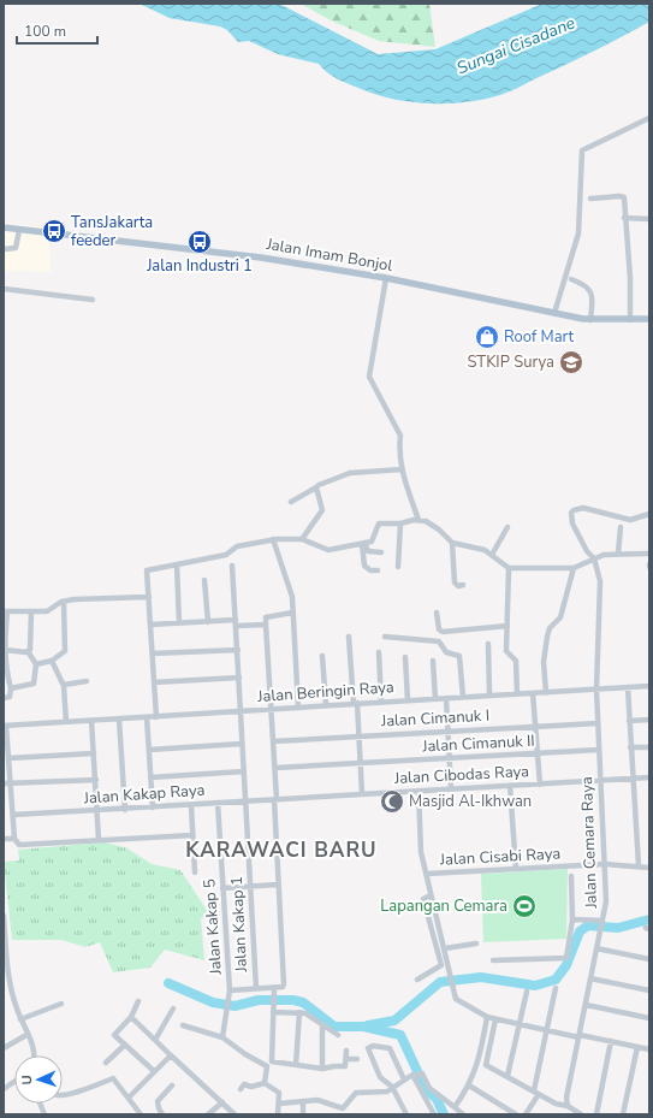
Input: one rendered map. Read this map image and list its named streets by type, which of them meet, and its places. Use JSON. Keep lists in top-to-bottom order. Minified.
{"streets":{"main road":["Jalan Imam Bonjol"],"street":["Jalan Beringin Raya","Jalan Cimanuk I","Jalan Cimanuk II","Jalan Cibodas Raya","Jalan Kakap Raya","Jalan Cemara Raya","Jalan Cisabi Raya","Jalan Kakap 1","Jalan Kakap 5"]},"crossings":[["Jalan Beringin Raya","Jalan Cemara Raya"],["Jalan Beringin Raya","Jalan Kakap 1"],["Jalan Cimanuk I","Jalan Cemara Raya"],["Jalan Cimanuk II","Jalan Cemara Raya"],["Jalan Cibodas Raya","Jalan Kakap Raya"],["Jalan Cibodas Raya","Jalan Cemara Raya"],["Jalan Kakap Raya","Jalan Kakap 1"],["Jalan Kakap Raya","Jalan Kakap 5"],["Jalan Cemara Raya","Jalan Cisabi Raya"]],"districts":["KARAWACI BARU"],"water":["Sungai Cisadane"],"places":{"bus stop":["TansJakarta feeder","Jalan Industri 1"],"shop":["Roof Mart"],"school or university":["STKIP Surya"],"mosque":["Masjid Al-Ikhwan"],"sports":["Lapangan Cemara"]},"scale_bar":"100 m","north":"left"}
